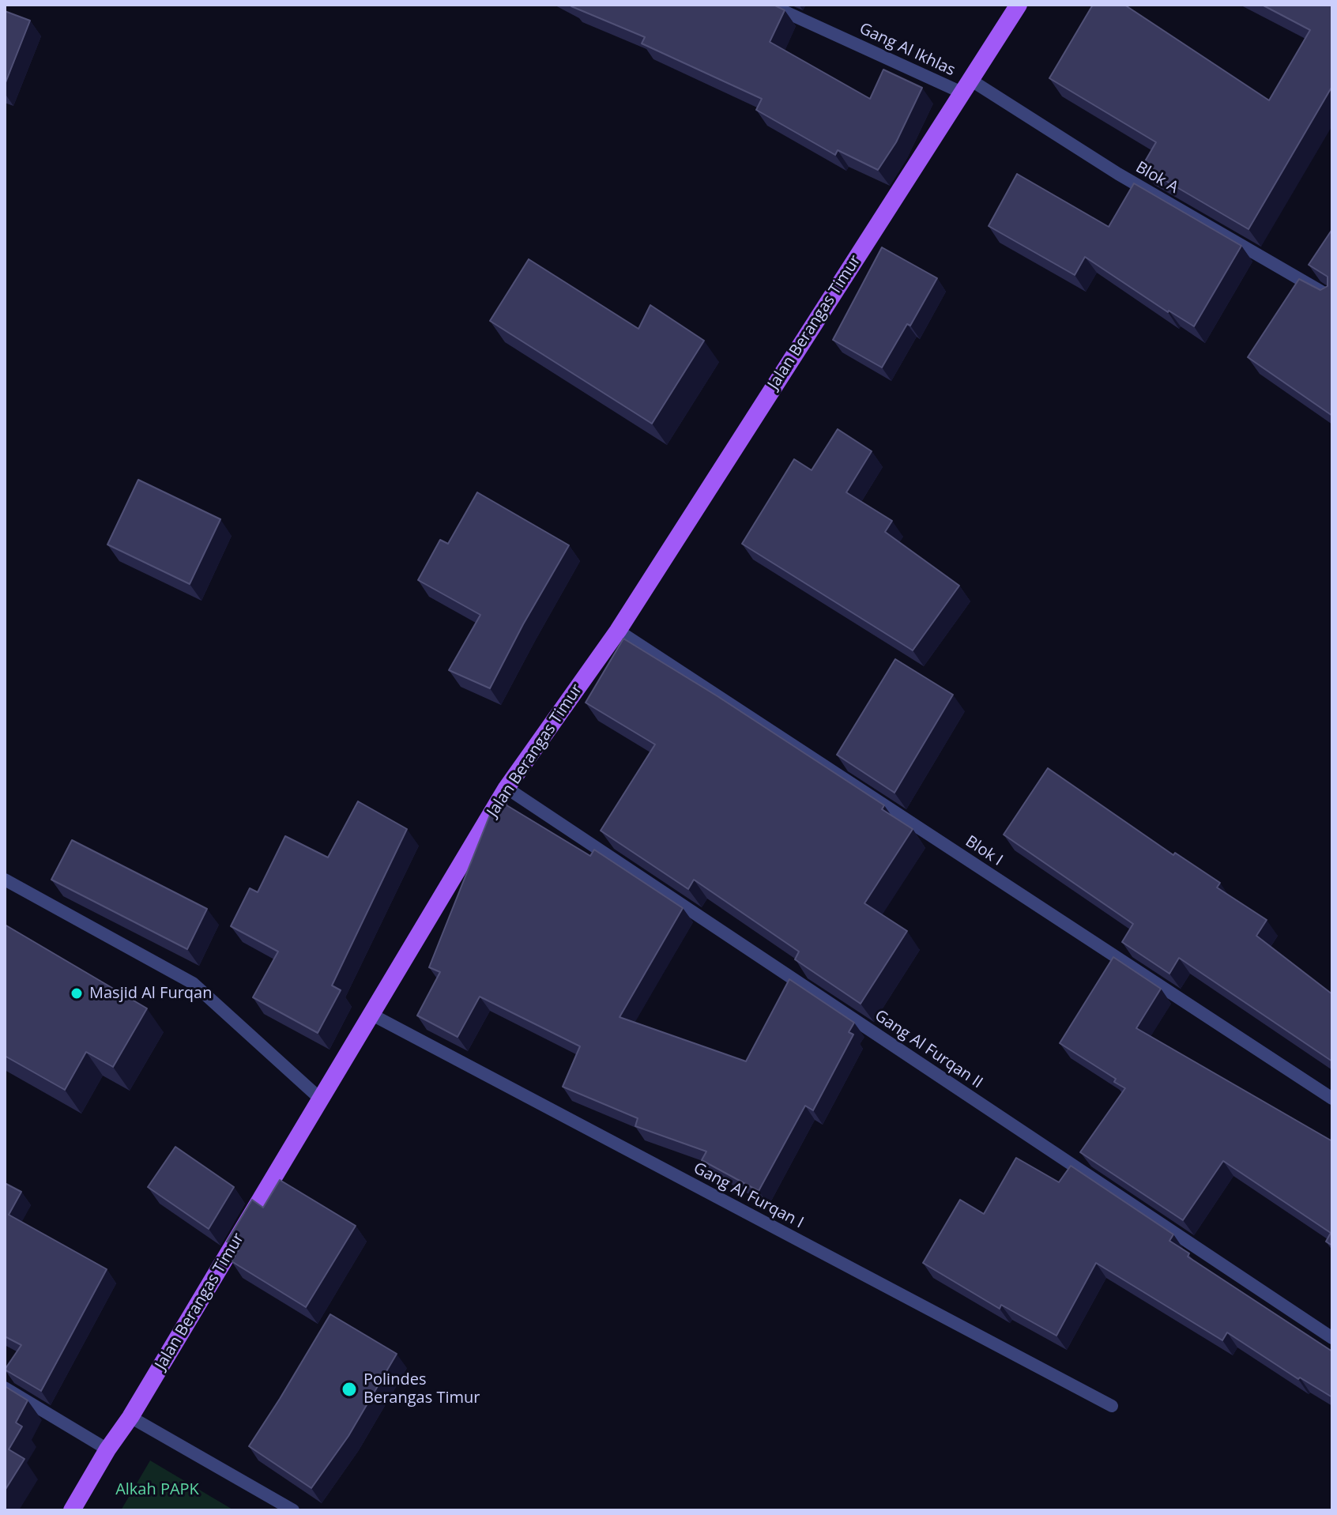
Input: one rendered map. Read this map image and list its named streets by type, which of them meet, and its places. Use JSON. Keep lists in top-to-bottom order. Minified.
{"streets":{"main road":["Jalan Berangas Timur"],"street":["Gang Al Ikhlas","Blok A","Blok I","Gang Al Furqan II","Gang Al Furqan I"]},"crossings":[["Gang Al Ikhlas","Blok A"],["Gang Al Ikhlas","Jalan Berangas Timur"],["Blok A","Jalan Berangas Timur"],["Jalan Berangas Timur","Blok I"],["Jalan Berangas Timur","Gang Al Furqan II"],["Jalan Berangas Timur","Gang Al Furqan I"]],"parks":["Alkah PAPK"],"places":["Masjid Al Furqan","Polindes Berangas Timur"]}
